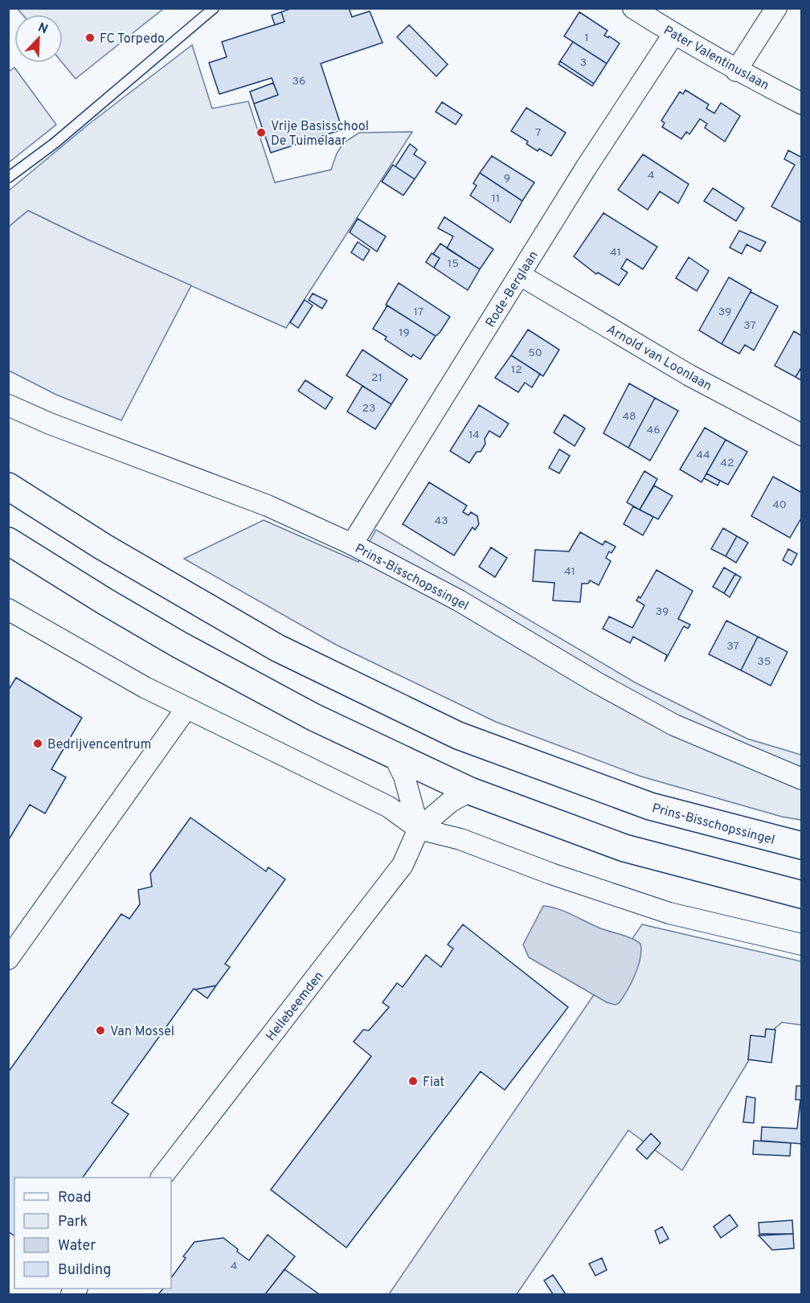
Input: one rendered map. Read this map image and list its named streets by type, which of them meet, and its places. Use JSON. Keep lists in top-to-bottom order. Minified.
{"streets":{"highway":["Prins-Bisschopssingel"],"street":["Pater Valentinuslaan","Rode-Berglaan","Arnold van Loonlaan","Hellebeemden"]},"crossings":[["Pater Valentinuslaan","Rode-Berglaan"],["Rode-Berglaan","Arnold van Loonlaan"],["Rode-Berglaan","Prins-Bisschopssingel"]],"places":["FC Torpedo","Vrije Basisschool De Tuimelaar","Bedrijvencentrum","Van Mossel","Fiat"],"house_numbers":["1","3","36","7","4","9","11","41","15","17","39","37","19","50","12","21","23","48","46","14","44","42","40","43","41","39","37","35","4"],"legend":["Road","Park","Water","Building"],"north":"top right"}
